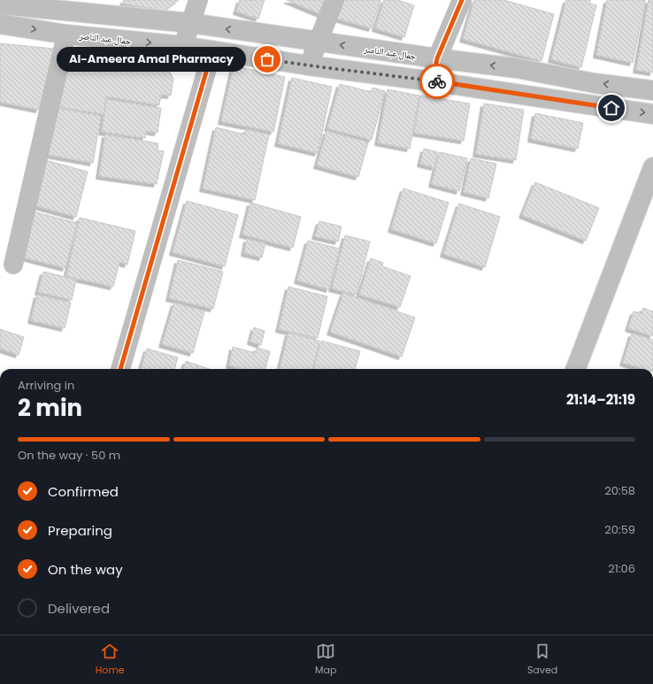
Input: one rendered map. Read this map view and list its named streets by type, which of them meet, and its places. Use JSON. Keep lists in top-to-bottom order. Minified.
{"streets":{"main road":["جمال عبد الناصر"]},"places":["Al-Ameera Amal Pharmacy"],"page":{"bubble":"Al-Ameera Amal Pharmacy","heading":["2 min","Arriving in","21:14–21:19"],"bar":"On the way · 50 m","list":[["Confirmed","20:58"],["Preparing","20:59"],["On the way","21:06"],"Delivered"],"tabs":["Home","Map","Saved"]}}
